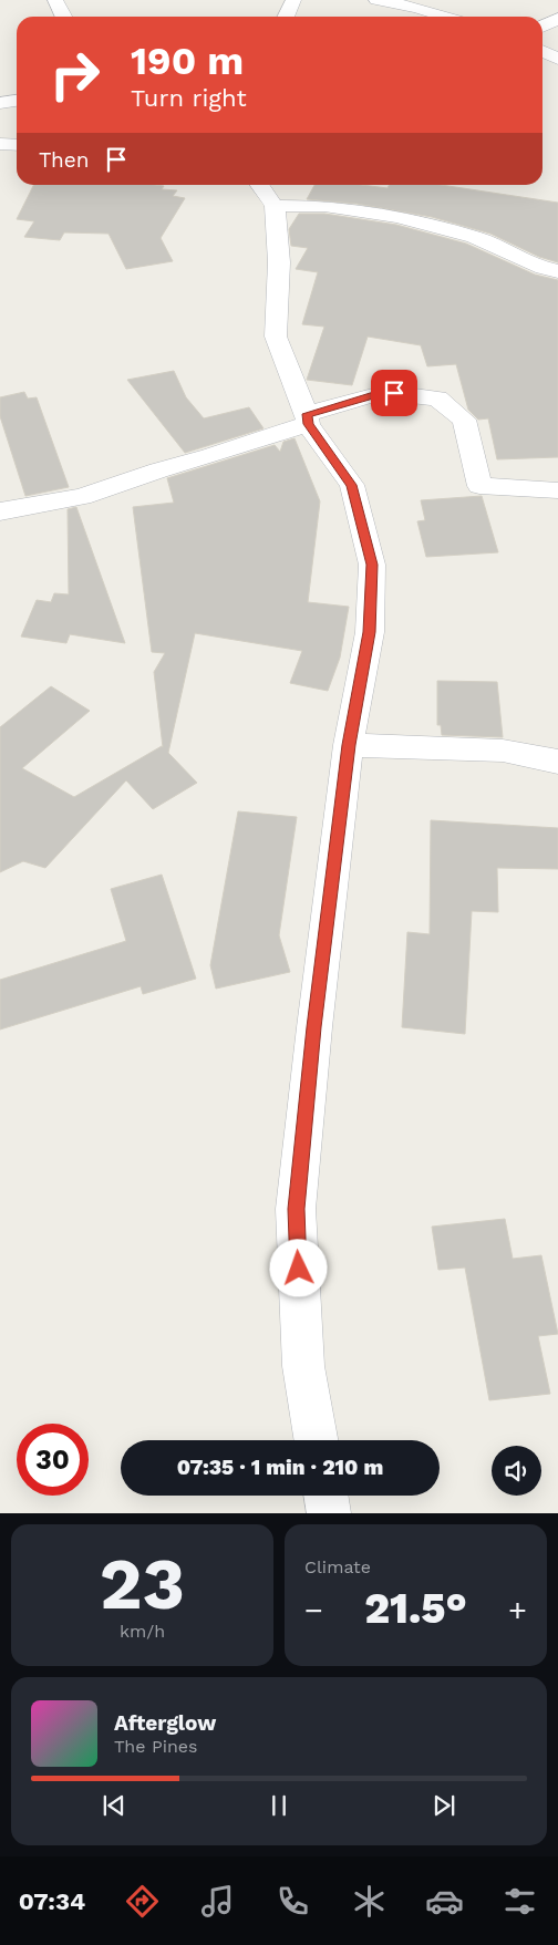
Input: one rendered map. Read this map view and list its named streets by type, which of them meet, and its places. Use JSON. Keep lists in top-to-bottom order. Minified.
{"page":{"turn":["190 m","Turn right"],"then":"Then","limit":"30","trip":"07:35 · 1 min · 210 m","tile":[["23","km/h"],"Climate"],"heat":["−","21.5°","+"],"song":["Afterglow","The Pines"],"tabs":"07:34"}}
